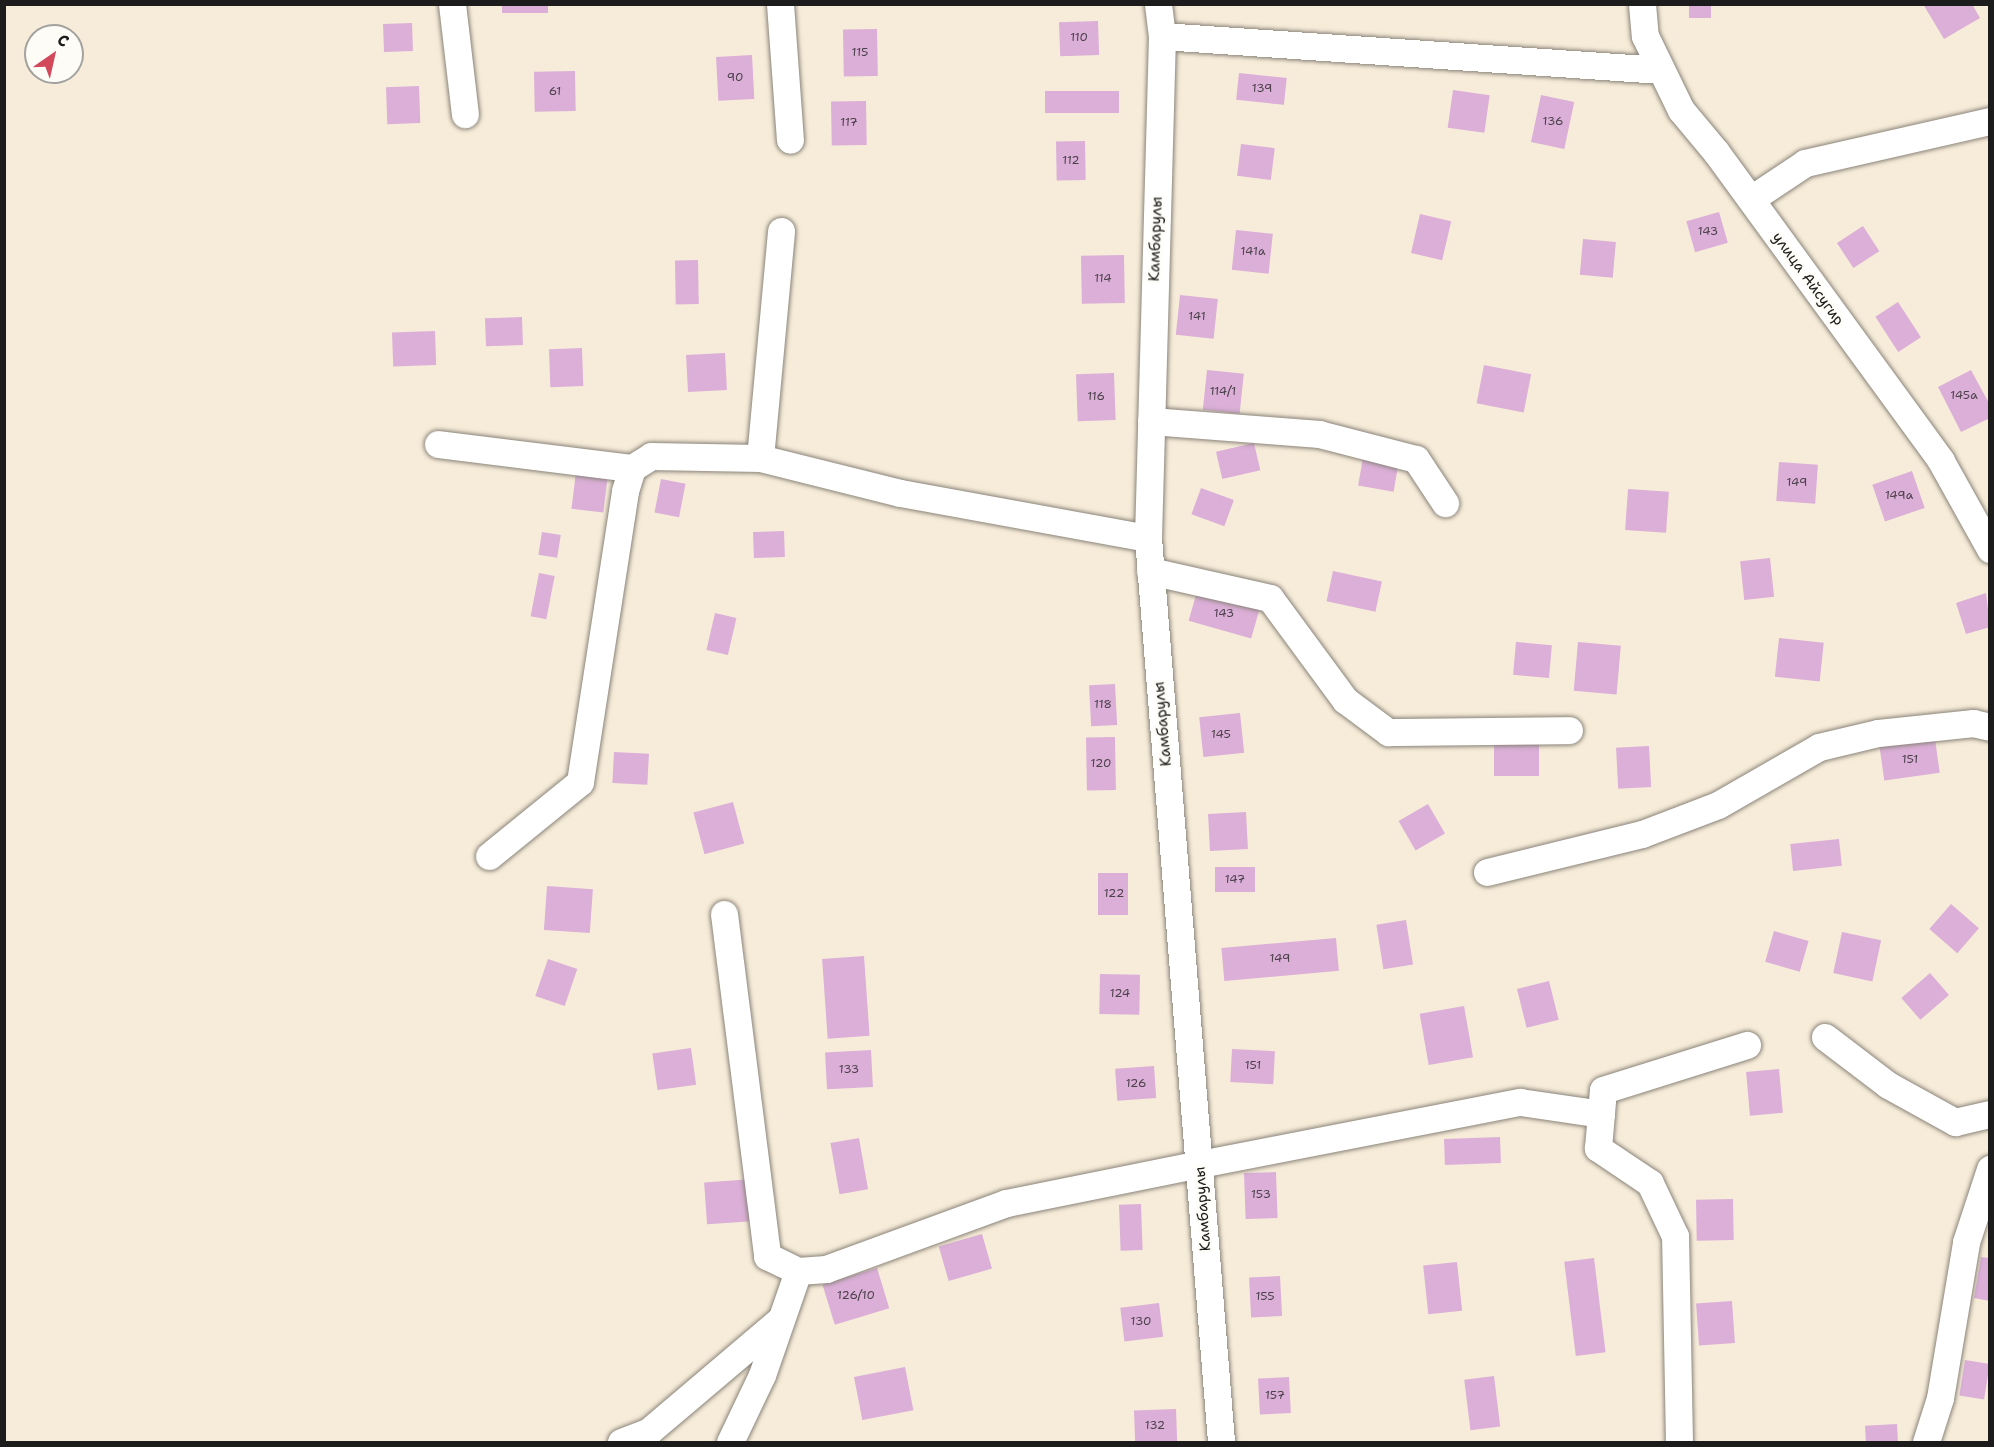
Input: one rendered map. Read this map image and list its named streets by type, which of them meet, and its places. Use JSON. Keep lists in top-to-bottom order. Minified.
{"streets":{"street":["Камбарулы","улица Айсугир"]},"house_numbers":["110","115","90","139","61","136","117","112","143","141а","114","141","114/1","145а","116","149","149а","143","118","145","151","120","147","122","149","124","151","133","126","153","126/10","155","130","157","132"],"north":"top right"}
